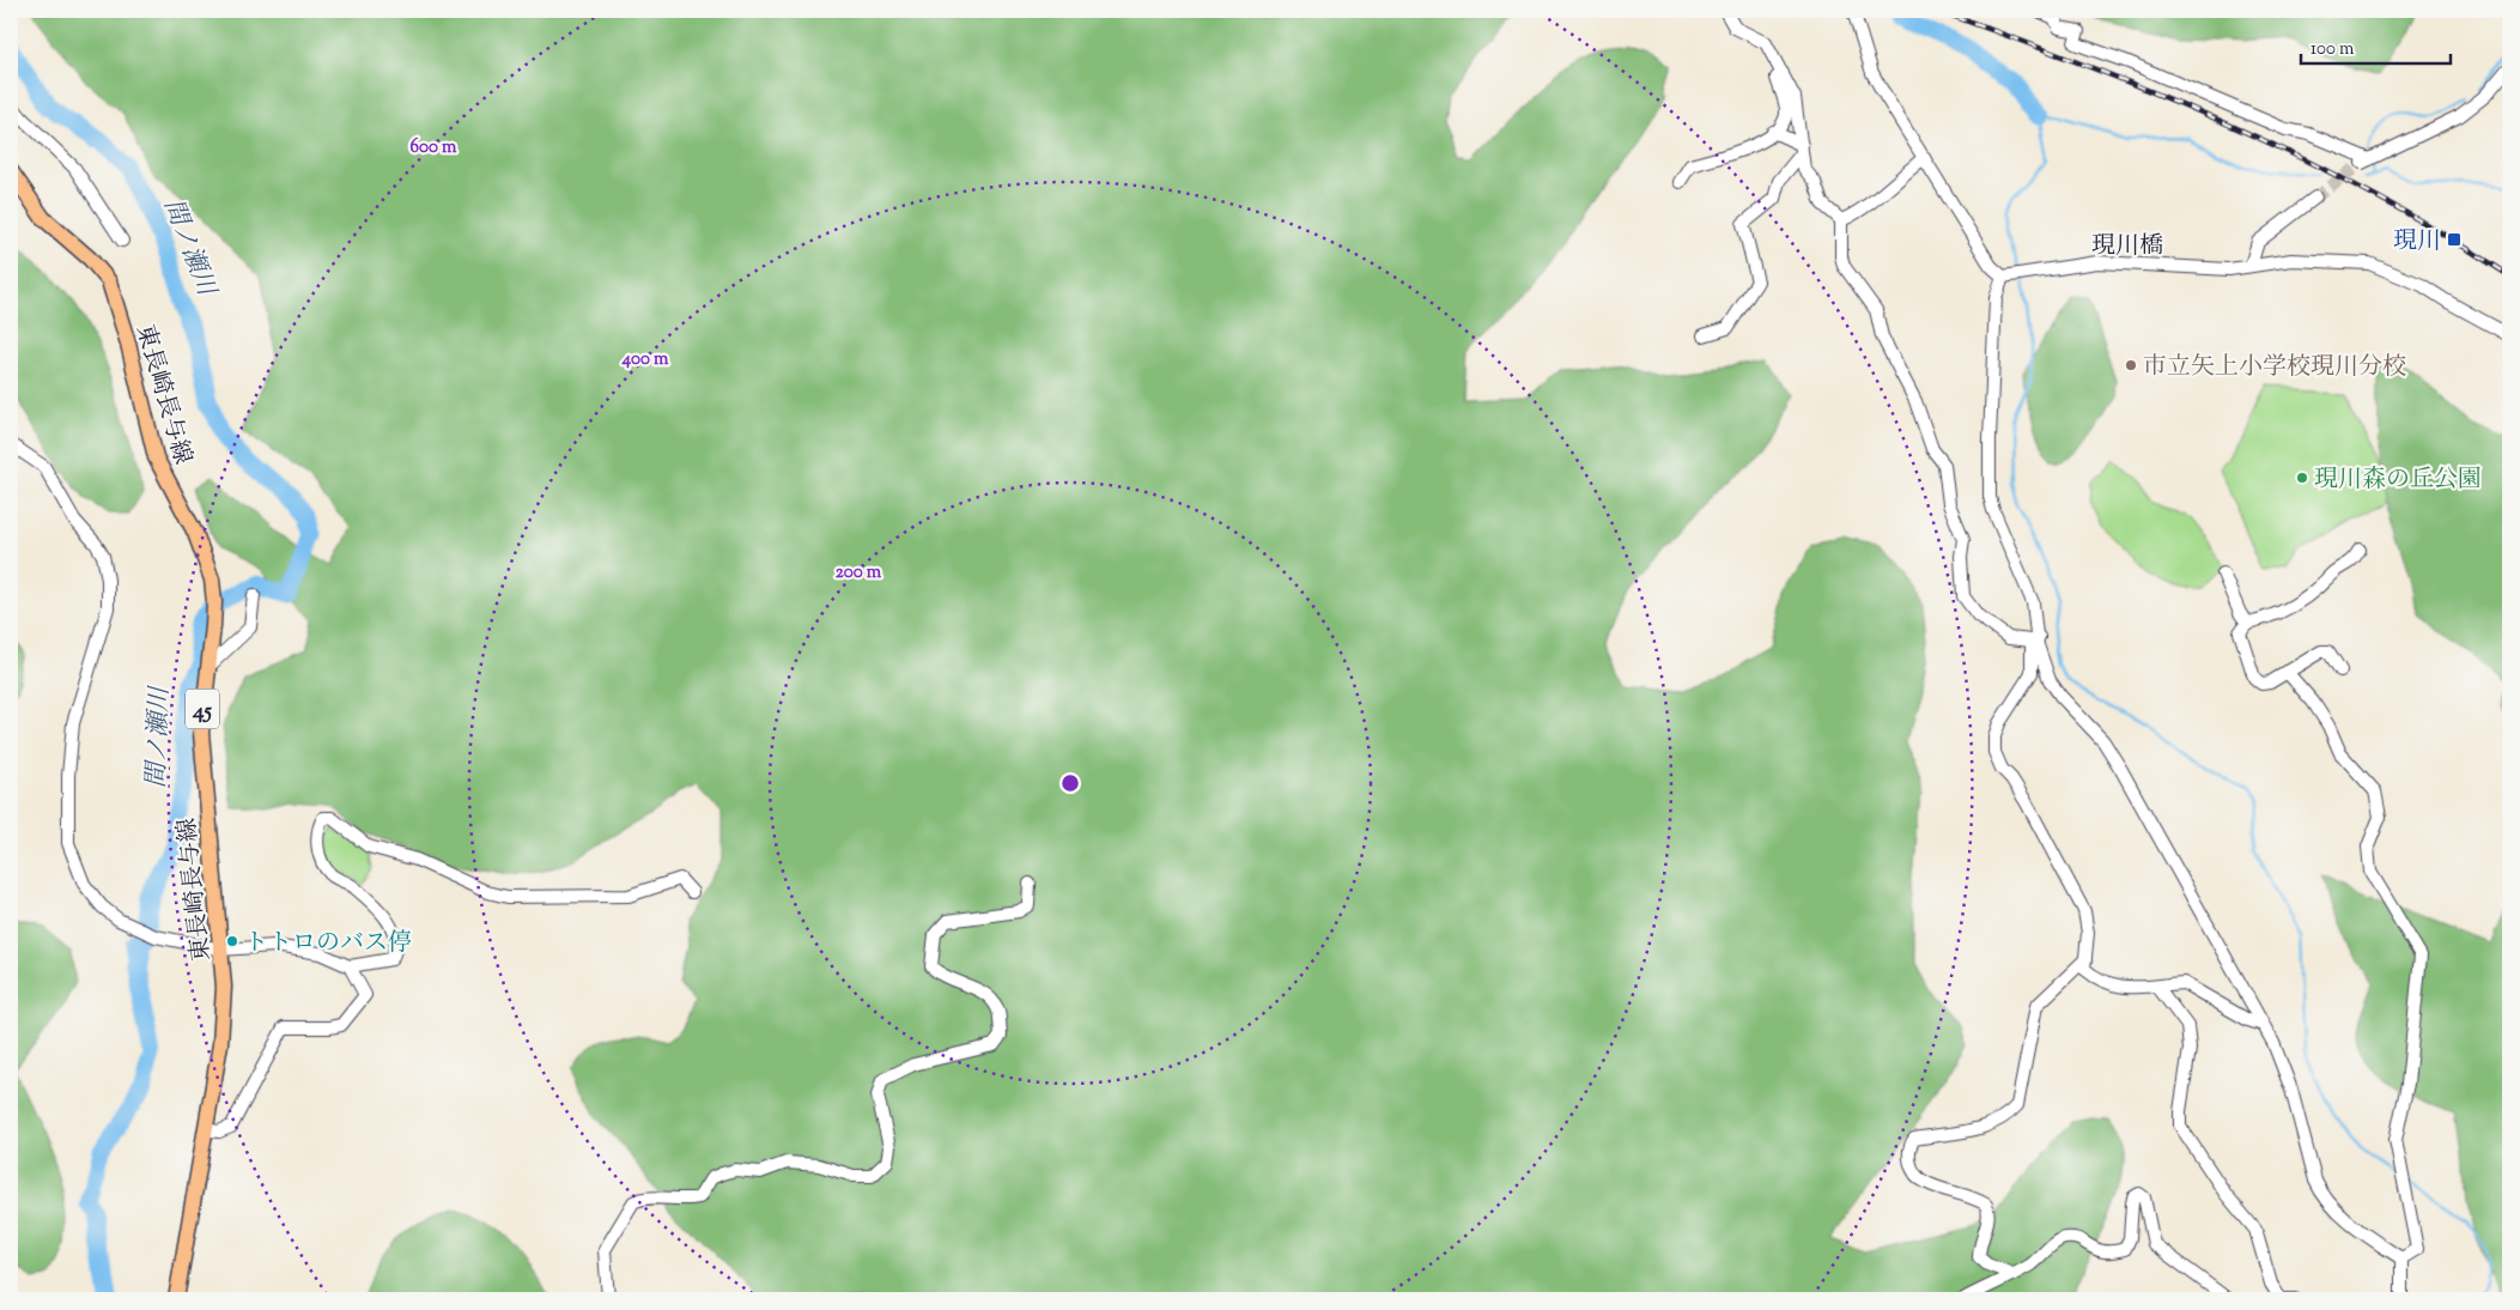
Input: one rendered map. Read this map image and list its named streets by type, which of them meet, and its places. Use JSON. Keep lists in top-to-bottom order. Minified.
{"streets":{"main road":["東長崎長与線","45"],"street":["現川橋"]},"water":["間ノ瀬川"],"places":{"transit":["現川"],"other":["市立矢上小学校現川分校","現川森の丘公園","トトロのバス停"]},"scale_bar":"100 m","rings":["600 m","400 m","200 m"]}
